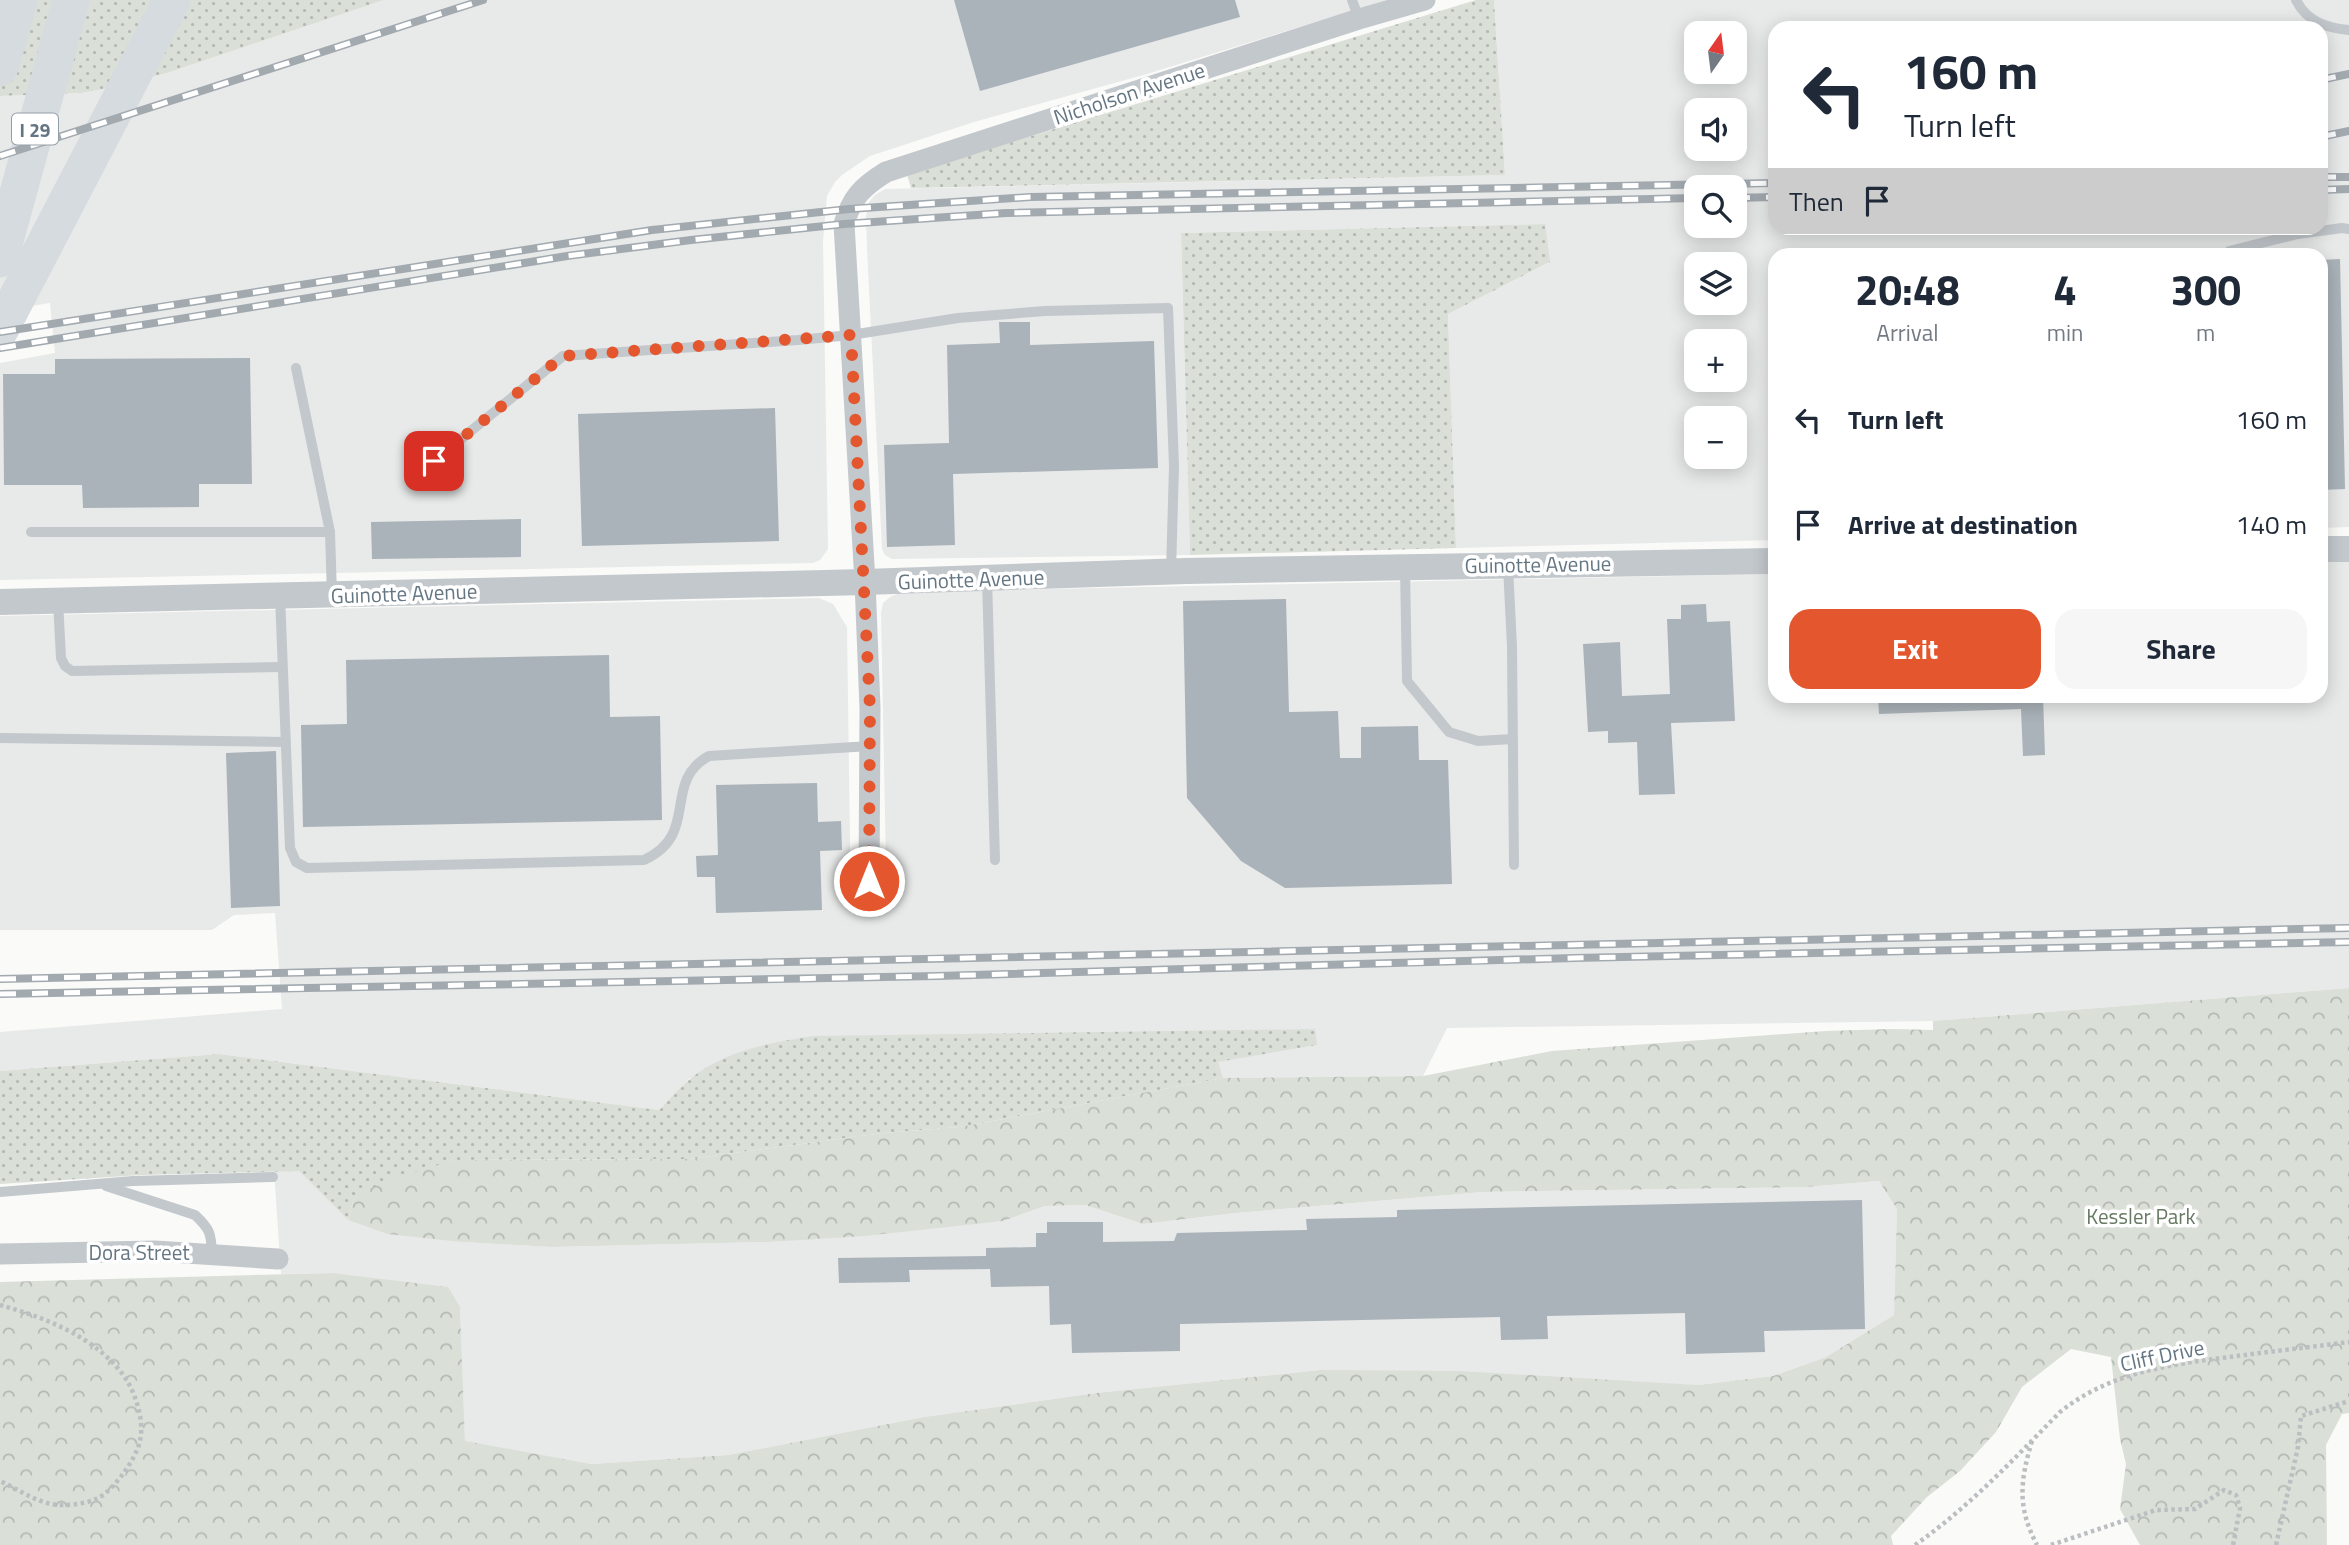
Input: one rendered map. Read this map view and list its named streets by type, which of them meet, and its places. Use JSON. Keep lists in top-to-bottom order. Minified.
{"streets":{"highway":["I 29"],"street":["Nicholson Avenue","Guinotte Avenue","Dora Street"],"path":["Cliff Drive"]},"parks":["Kessler Park"],"north":"top","page":{"map_buttons":["+","−"],"turn":["160 m","Turn left"],"then":"Then","eta":["20:48","Arrival","4","min","300","m"],"list":[{"name":"Turn left","value":"160 m"},{"name":"Arrive at destination","value":"140 m"}],"buttons":["Exit","Share"]}}
